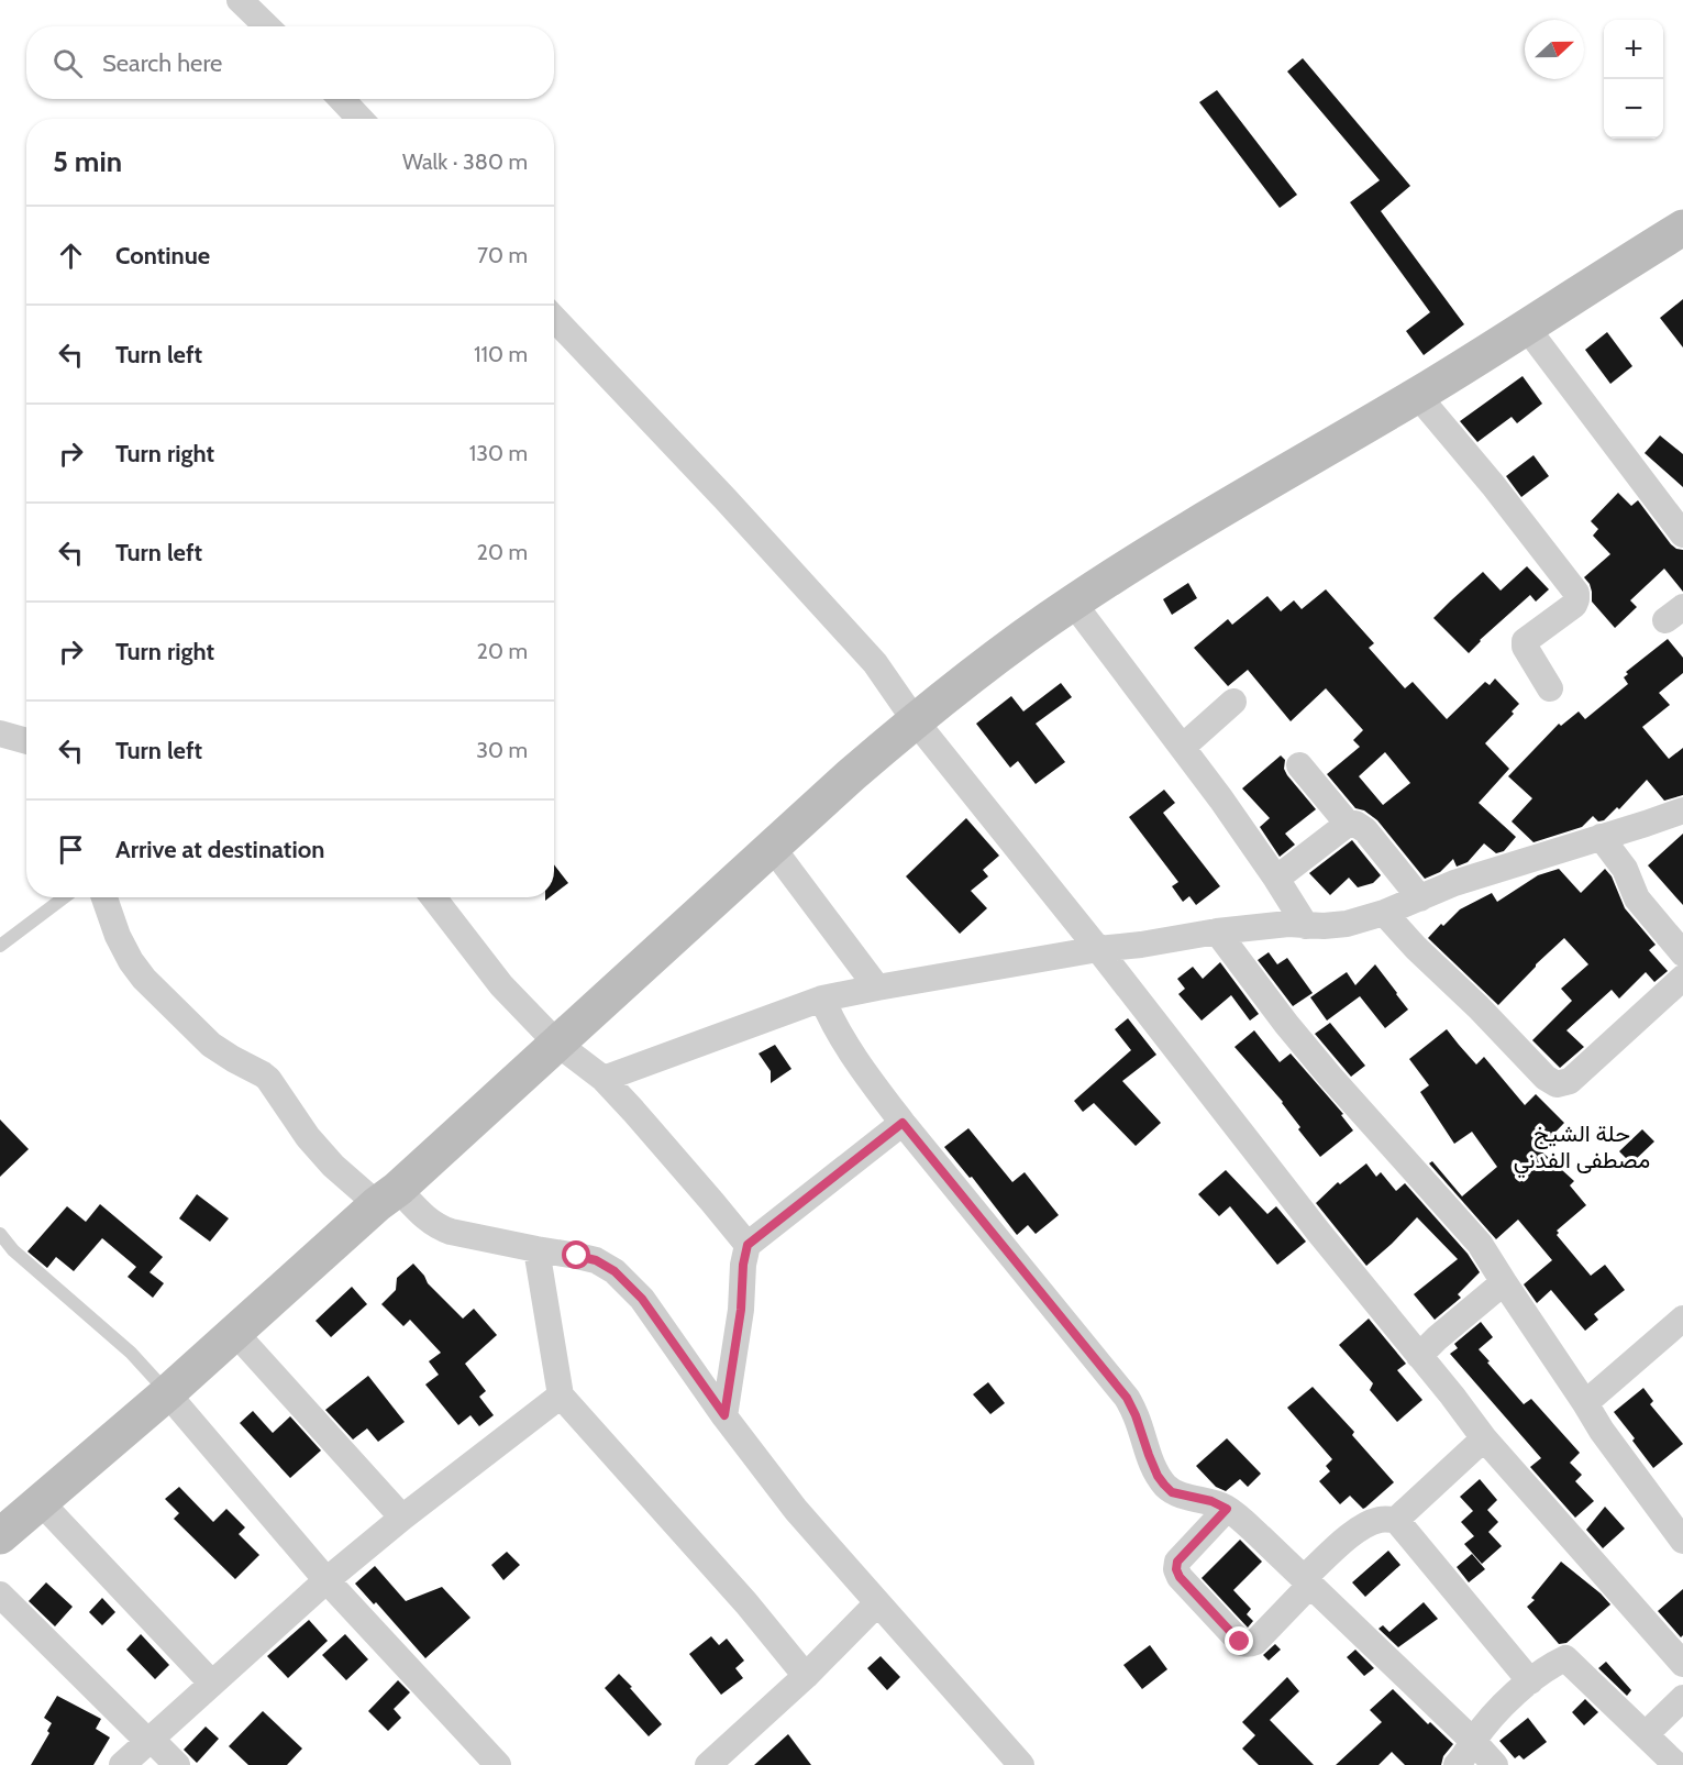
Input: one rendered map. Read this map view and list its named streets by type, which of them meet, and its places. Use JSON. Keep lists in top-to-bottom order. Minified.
{"districts":["حلة الشيخ مصطفى الفدني"],"north":"right","page":{"map_buttons":["+","−"],"search":"Search here","heading":["5 min","Walk · 380 m"],"list":[["Continue","70 m"],["Turn left","110 m"],["Turn right","130 m"],["Turn left","20 m"],["Turn right","20 m"],["Turn left","30 m"],"Arrive at destination"]}}
